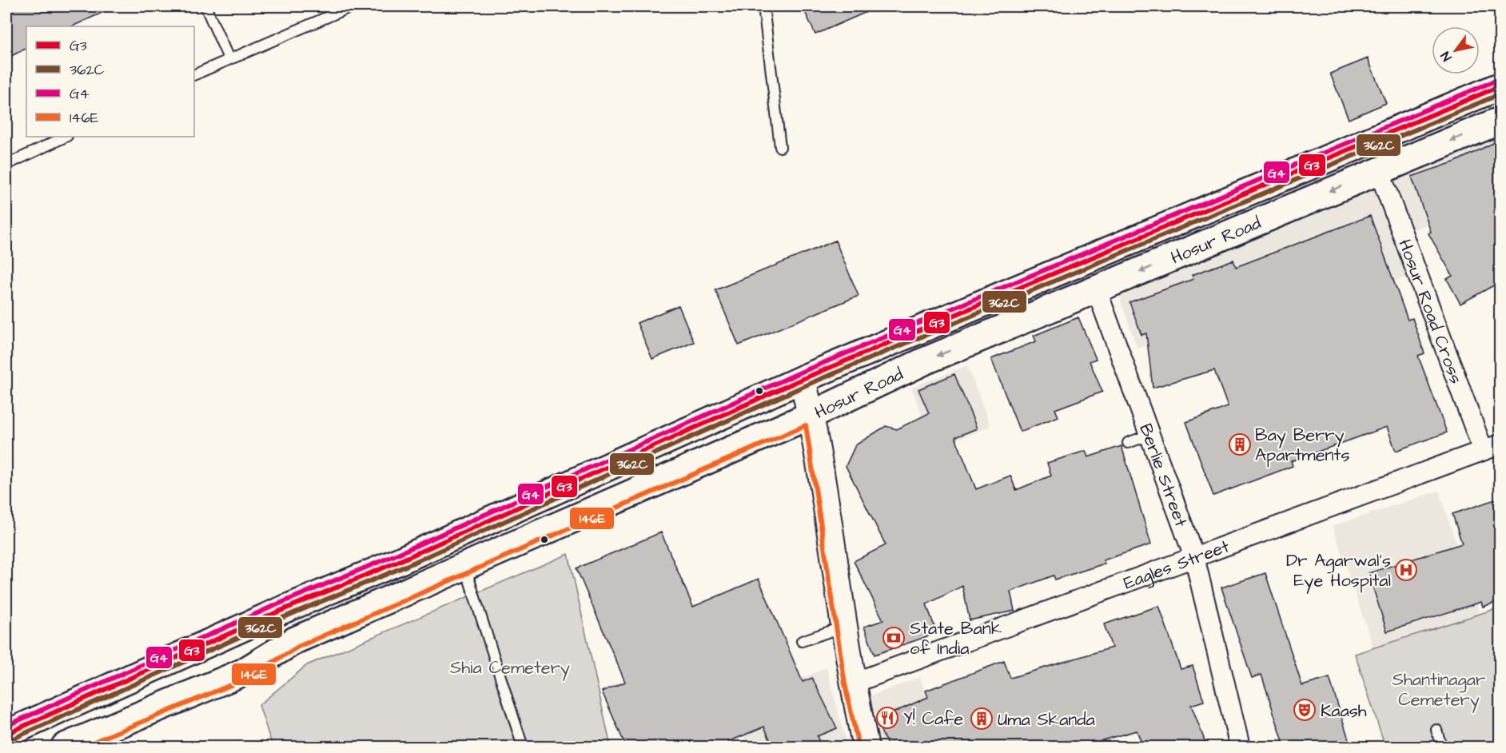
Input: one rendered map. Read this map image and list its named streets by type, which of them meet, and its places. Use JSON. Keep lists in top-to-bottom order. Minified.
{"streets":{"main road":["Hosur Road"],"street":["Hosur Road Cross","Berlie Street","Eagles Street"]},"crossings":[["Hosur Road","Hosur Road Cross"],["Hosur Road","Berlie Street"],["Hosur Road Cross","Eagles Street"],["Berlie Street","Eagles Street"]],"parks":["Shia Cemetery","Shantinagar Cemetery"],"places":{"building":["Bay Berry Apartments","Uma Skanda"],"hospital":["Dr Agarwal's Eye Hospital"],"bank":["State Bank of India"],"theatre":["Kaash"],"restaurant":["Y! Cafe"]},"lines":["transit line G4","transit line G3","transit line 362C","transit line 146E"],"legend":["G3","362C","G4","146E"],"north":"bottom left"}
